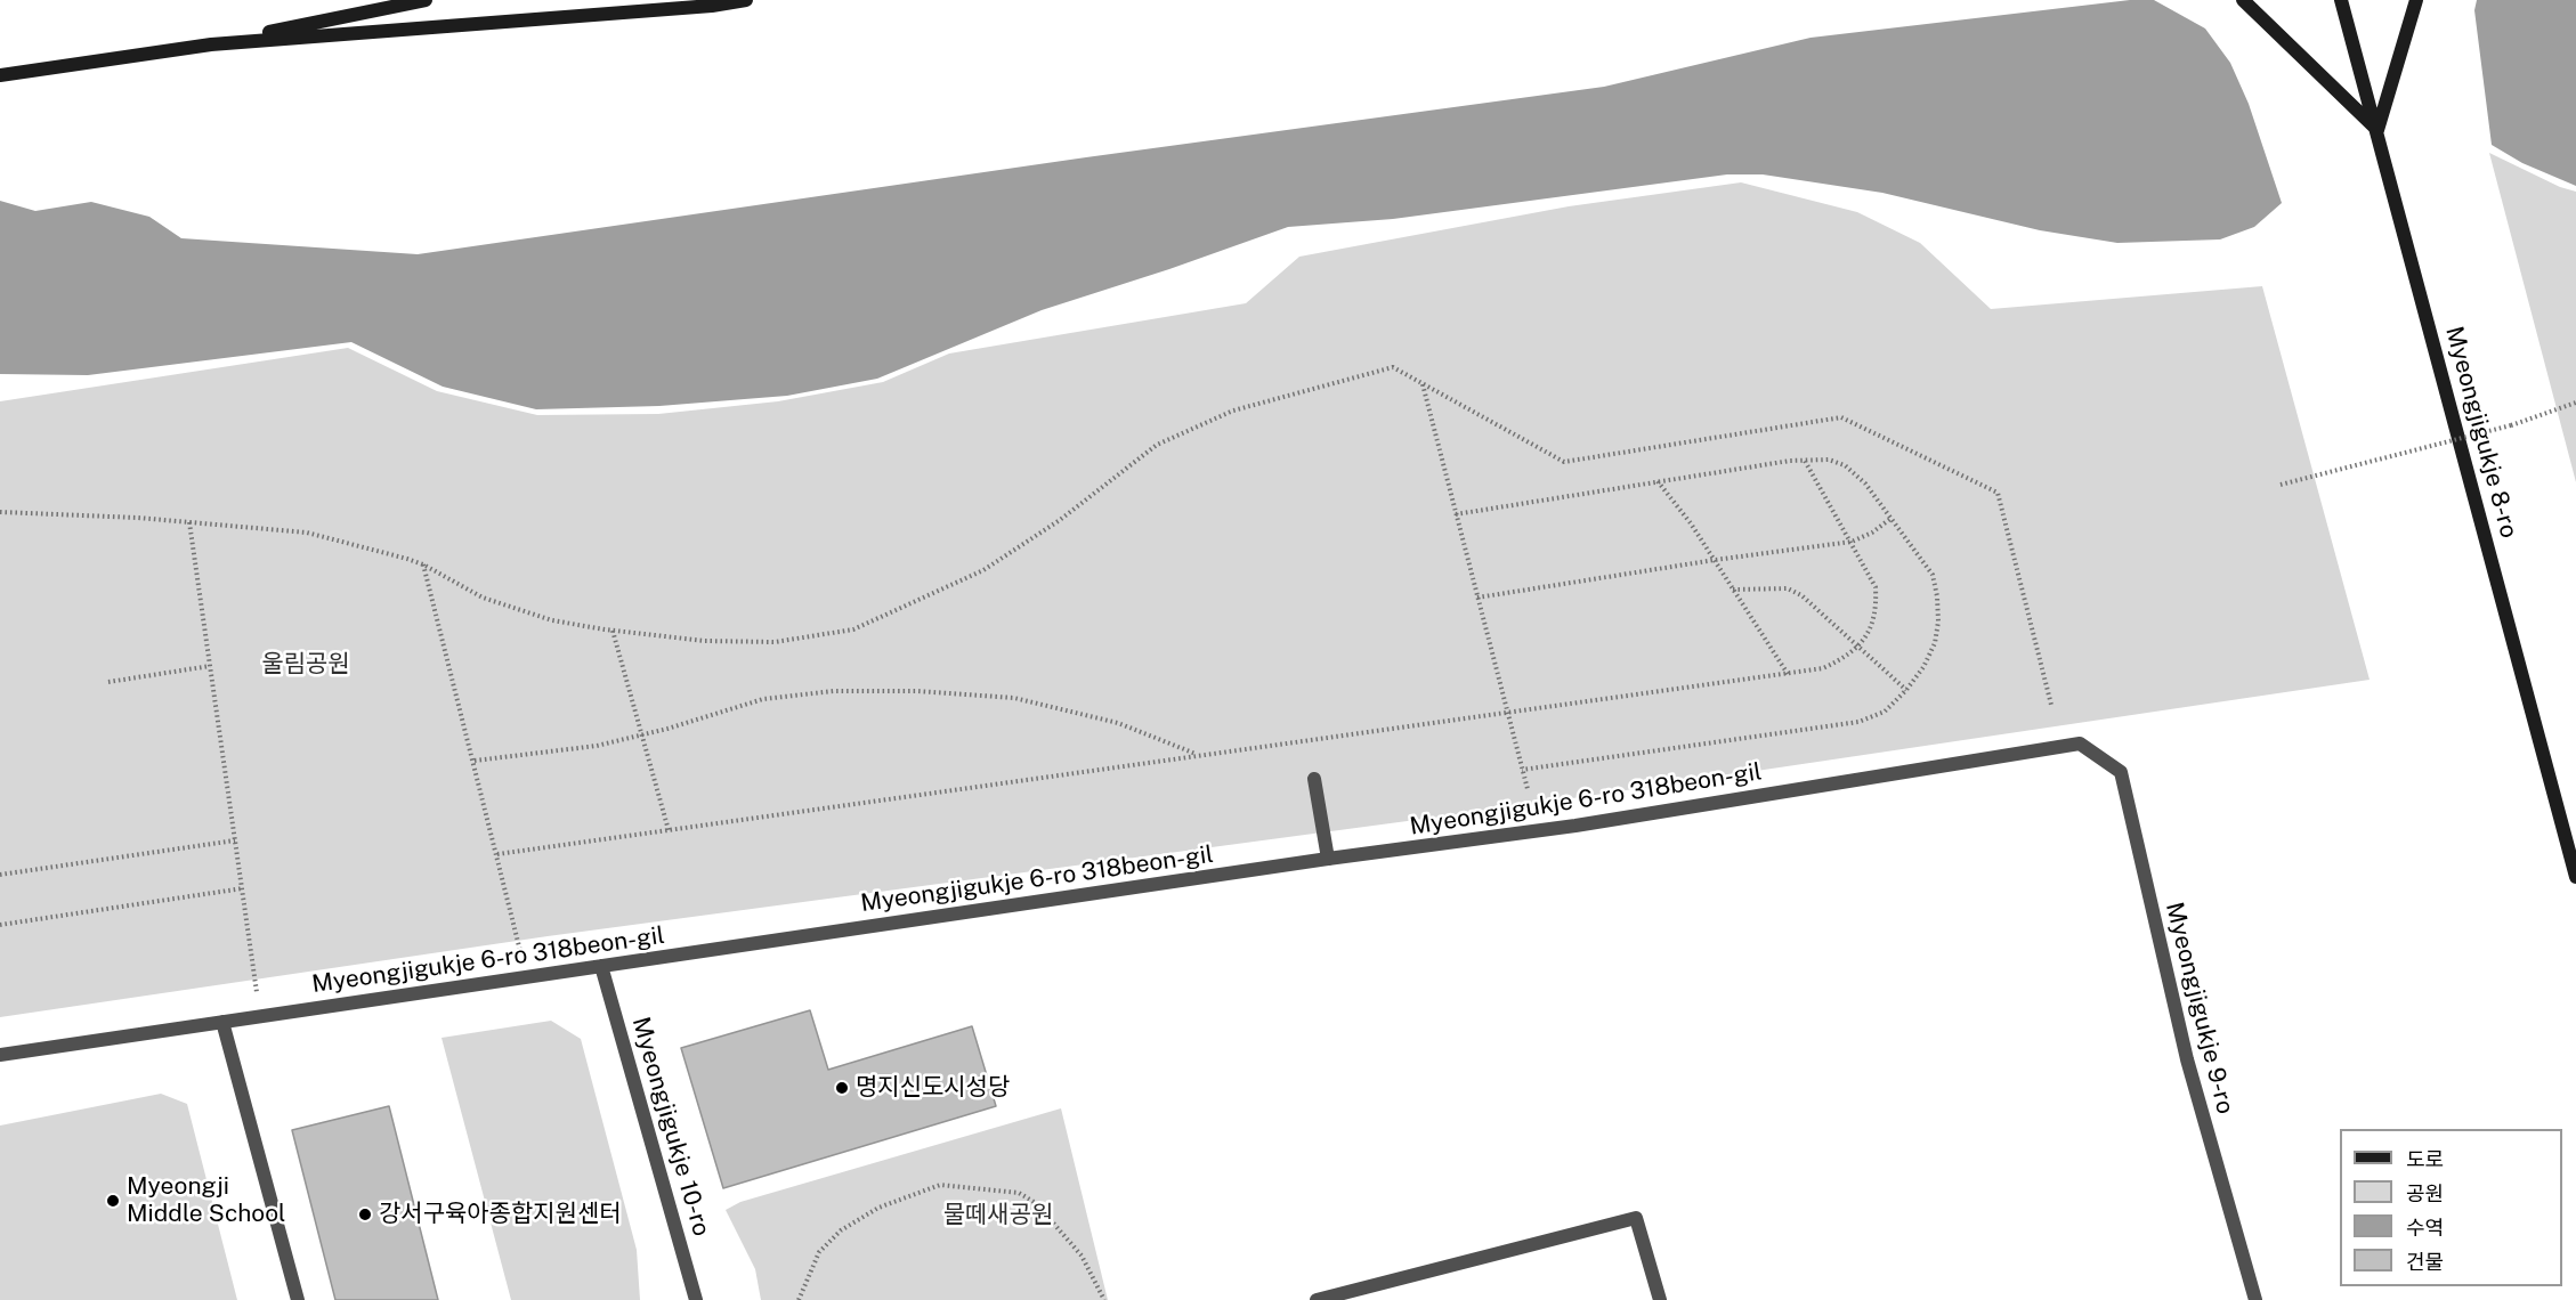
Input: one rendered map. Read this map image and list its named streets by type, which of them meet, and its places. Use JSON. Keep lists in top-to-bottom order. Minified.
{"streets":{"main road":["Myeongjigukje 8-ro"],"street":["Myeongjigukje 6-ro 318beon-gil","Myeongjigukje 9-ro","Myeongjigukje 10-ro"]},"crossings":[["Myeongjigukje 6-ro 318beon-gil","Myeongjigukje 9-ro"],["Myeongjigukje 6-ro 318beon-gil","Myeongjigukje 10-ro"]],"parks":["울림공원","물떼새공원"],"places":["명지신도시성당","Myeongji Middle School","강서구육아종합지원센터"],"legend":["도로","공원","수역","건물"]}
